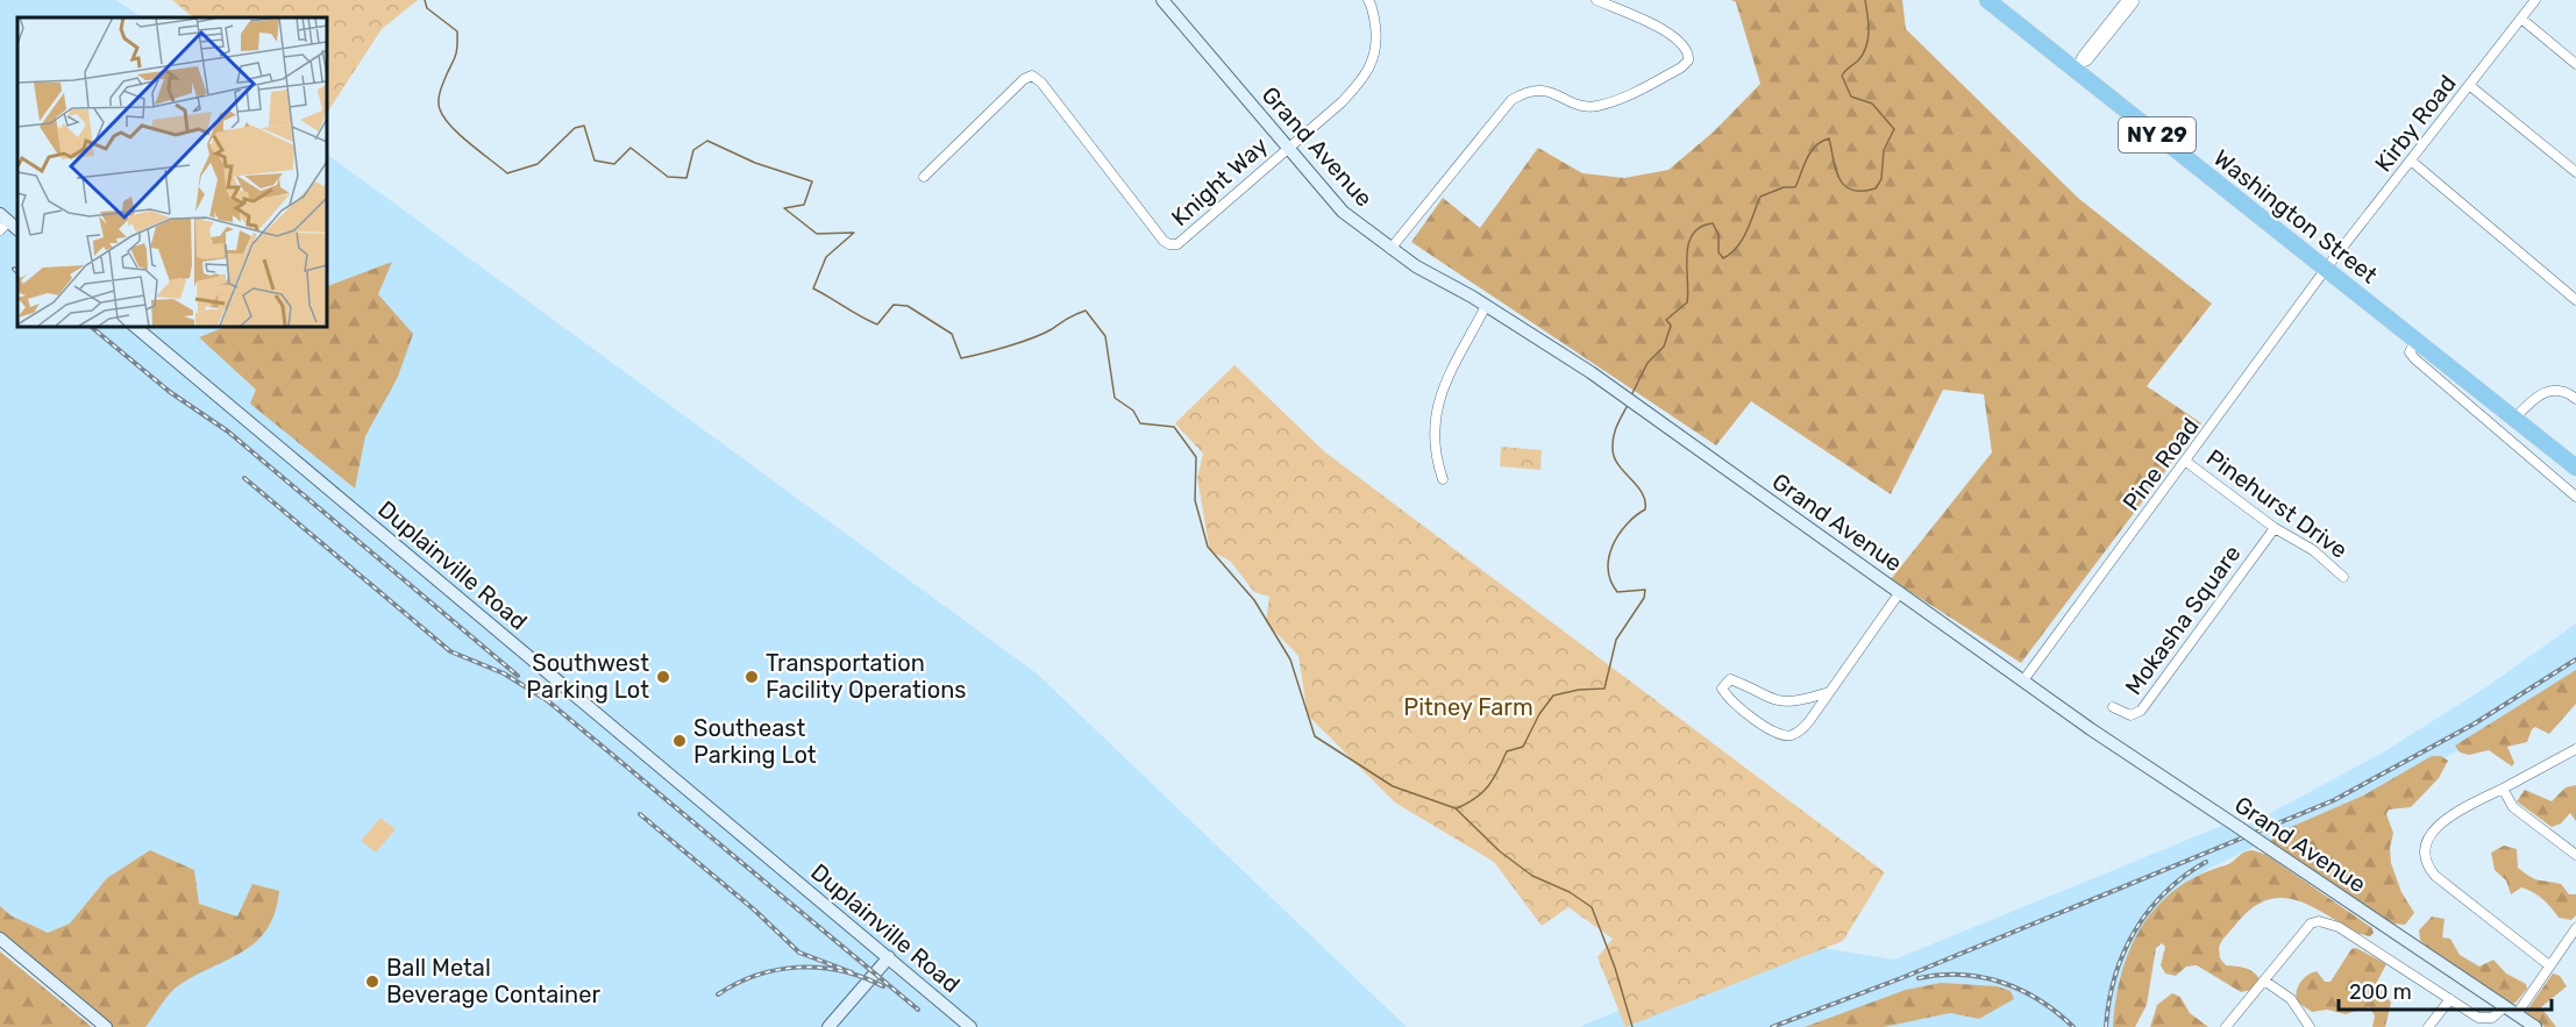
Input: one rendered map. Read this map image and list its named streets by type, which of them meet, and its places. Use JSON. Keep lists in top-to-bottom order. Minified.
{"streets":{"highway":["NY 29","Washington Street"],"street":["Kirby Road","Grand Avenue","Knight Way","Pine Road","Pinehurst Drive","Duplainville Road","Mokasha Square"]},"crossings":[["Kirby Road","Washington Street"],["Kirby Road","Pine Road"],["Grand Avenue","Knight Way"],["Grand Avenue","Pine Road"],["Washington Street","Pine Road"],["Pine Road","Pinehurst Drive"],["Pinehurst Drive","Mokasha Square"]],"parks":["Pitney Farm"],"places":["Southwest Parking Lot","Transportation Facility Operations","Southeast Parking Lot","Ball Metal Beverage Container"],"scale_bar":"200 m"}
